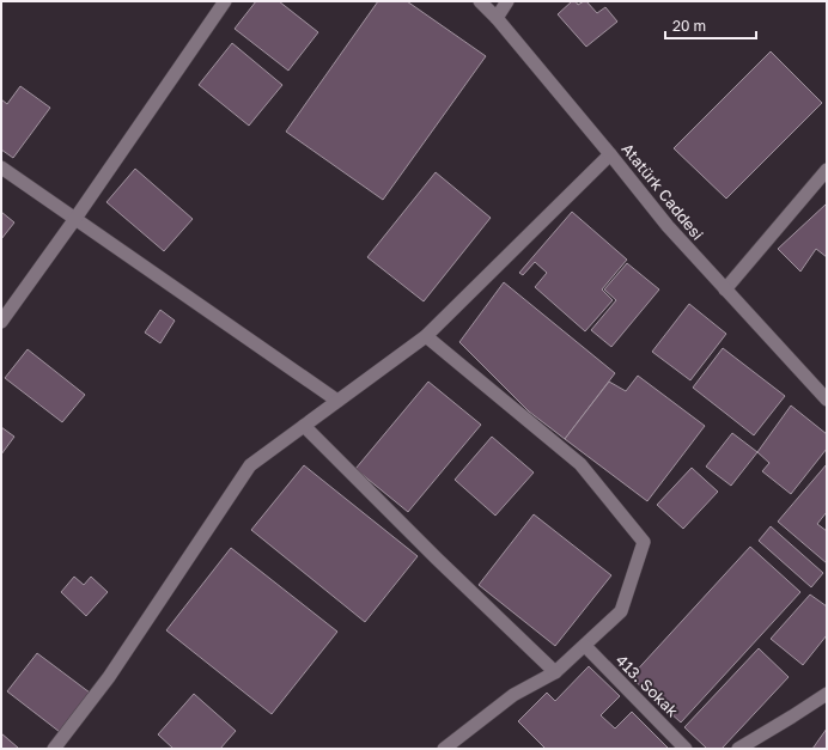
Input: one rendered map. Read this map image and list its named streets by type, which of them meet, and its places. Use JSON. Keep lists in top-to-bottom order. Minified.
{"streets":{"street":["Atatürk Caddesi","413. Sokak"]},"scale_bar":"20 m"}
